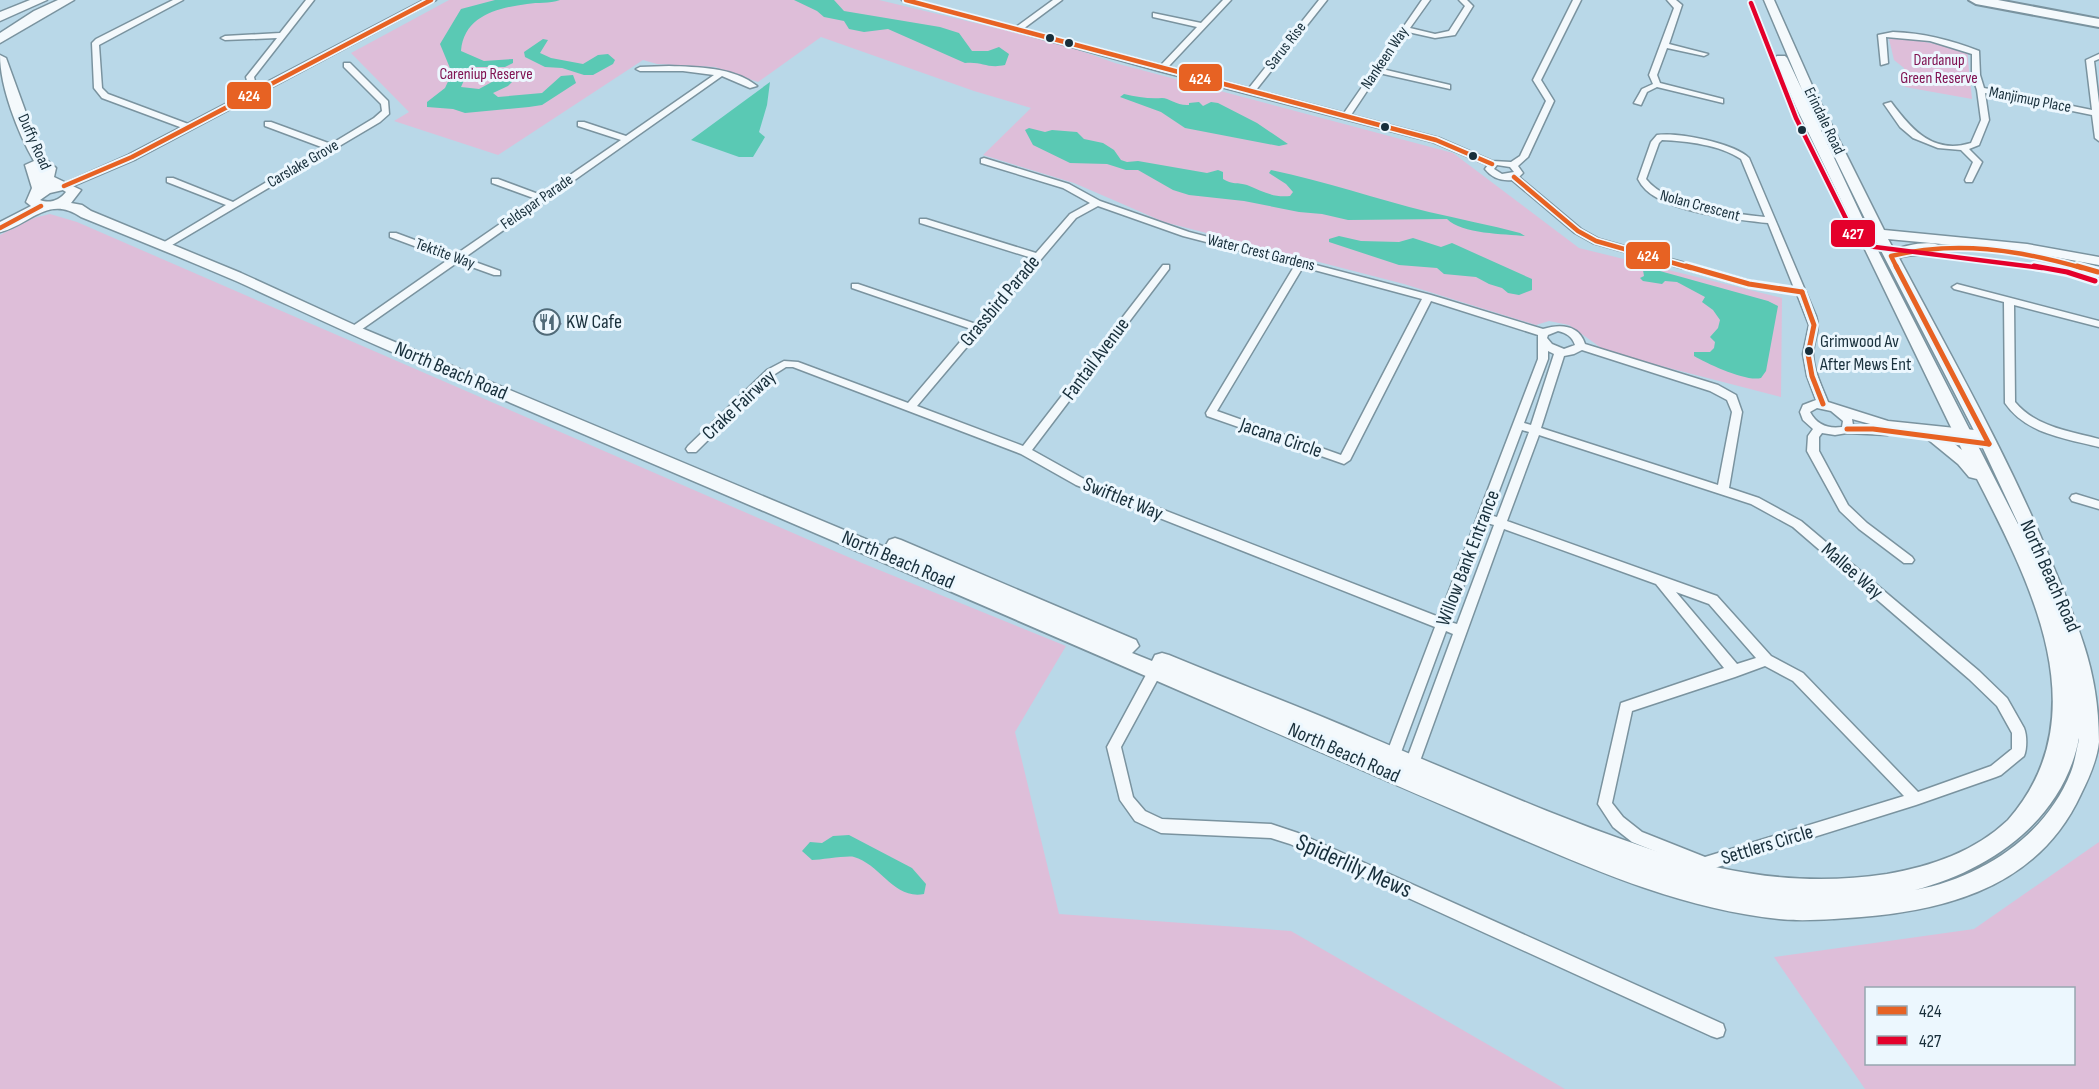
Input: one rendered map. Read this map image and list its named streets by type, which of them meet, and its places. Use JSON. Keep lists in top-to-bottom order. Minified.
{"streets":{"main road":["Erindale Road","Duffy Road","North Beach Road"],"street":["Sarus Rise","Nankeen Way","Manjimup Place","Carslake Grove","Feldspar Parade","Nolan Crescent","Water Crest Gardens","Tektite Way","Grassbird Parade","Fantail Avenue","Crake Fairway","Jacana Circle","Swiftlet Way","Willow Bank Entrance","Mallee Way","Settlers Circle","Spiderlily Mews"]},"crossings":[["Erindale Road","North Beach Road"],["Duffy Road","North Beach Road"],["Carslake Grove","North Beach Road"],["Feldspar Parade","Tektite Way"],["Feldspar Parade","North Beach Road"],["Water Crest Gardens","Grassbird Parade"],["Water Crest Gardens","Jacana Circle"],["Water Crest Gardens","Willow Bank Entrance"],["Grassbird Parade","Swiftlet Way"],["Fantail Avenue","Swiftlet Way"],["North Beach Road","Willow Bank Entrance"],["North Beach Road","Spiderlily Mews"],["Crake Fairway","Swiftlet Way"],["Swiftlet Way","Willow Bank Entrance"],["Willow Bank Entrance","Mallee Way"],["Mallee Way","Settlers Circle"]],"parks":["Dardanup Green Reserve","Careniup Reserve"],"places":{"restaurant":["KW Cafe"],"other":["Grimwood Av After Mews Ent"]},"lines":["transit line 424","transit line 427"],"legend":["424","427"]}
